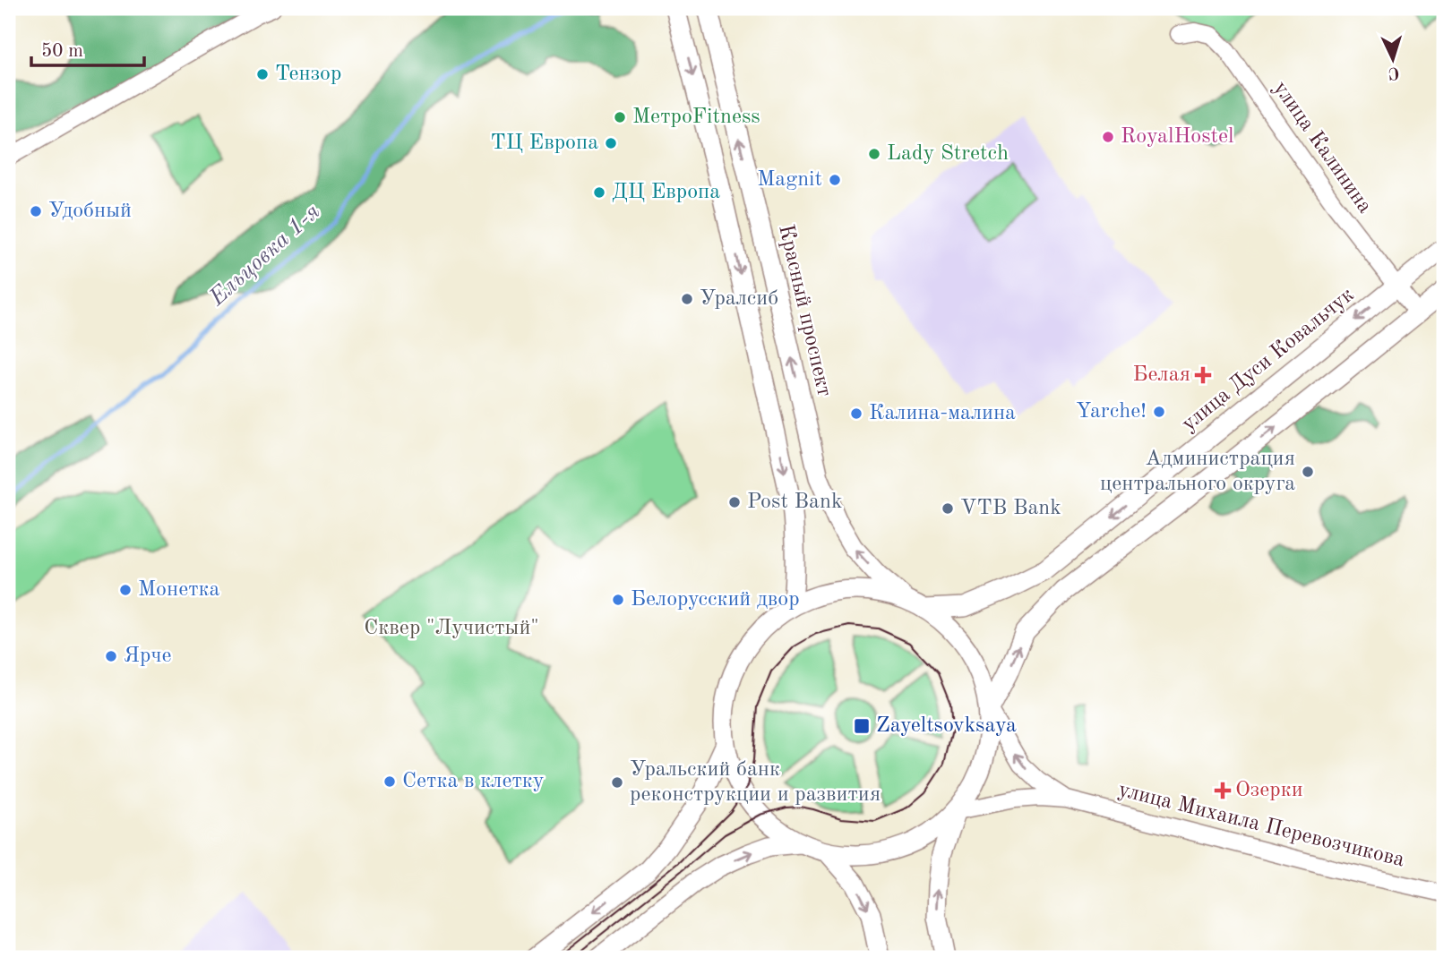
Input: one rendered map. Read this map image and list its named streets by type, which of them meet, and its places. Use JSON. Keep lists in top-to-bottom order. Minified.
{"streets":{"main road":["Красный проспект","улица Дуси Ковальчук"],"street":["улица Калинина","улица Михаила Перевозчикова"]},"crossings":[["улица Калинина","улица Дуси Ковальчук"]],"water":["Ельцовка 1-я"],"parks":["Сквер \"Лучистый\""],"places":{"other":["Тензор","МетроFitness","RoyalHostel","ТЦ Европа","Lady Stretch","Magnit","ДЦ Европа","Удобный","Уралсиб","Yarche!","Калина-малина","Администрация центрального округа","Post Bank","VTB Bank","Монетка","Белорусский двор","Ярче","Сетка в клетку","Уральский банк реконструкции и развития"],"health":["Белая","Озерки"],"transit":["Zayeltsovksaya"]},"scale_bar":"50 m","north":"bottom"}
